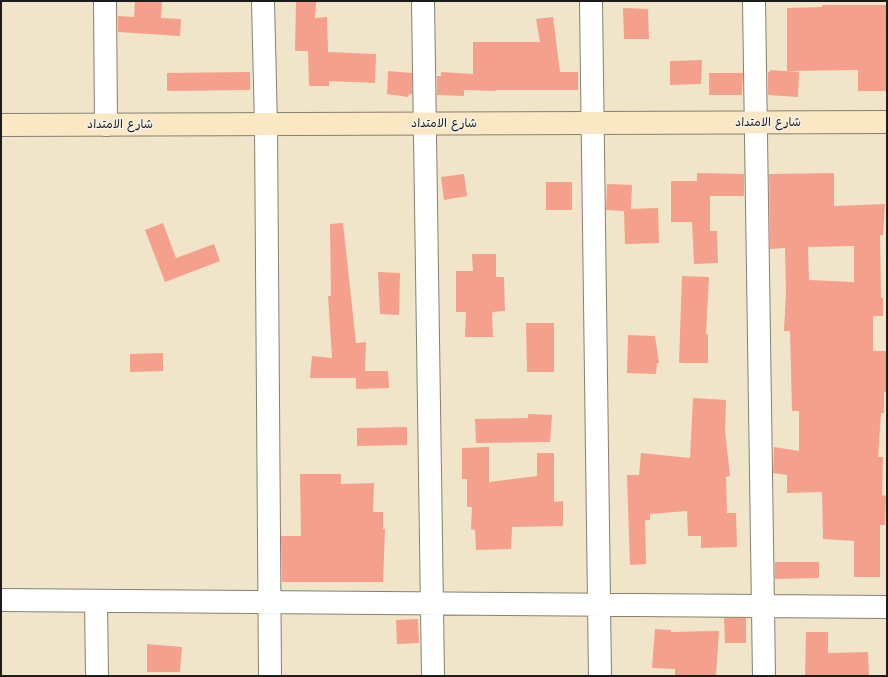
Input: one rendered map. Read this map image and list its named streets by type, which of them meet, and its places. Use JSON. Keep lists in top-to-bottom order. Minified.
{"streets":{"street":["شارع الامتداد"]}}
